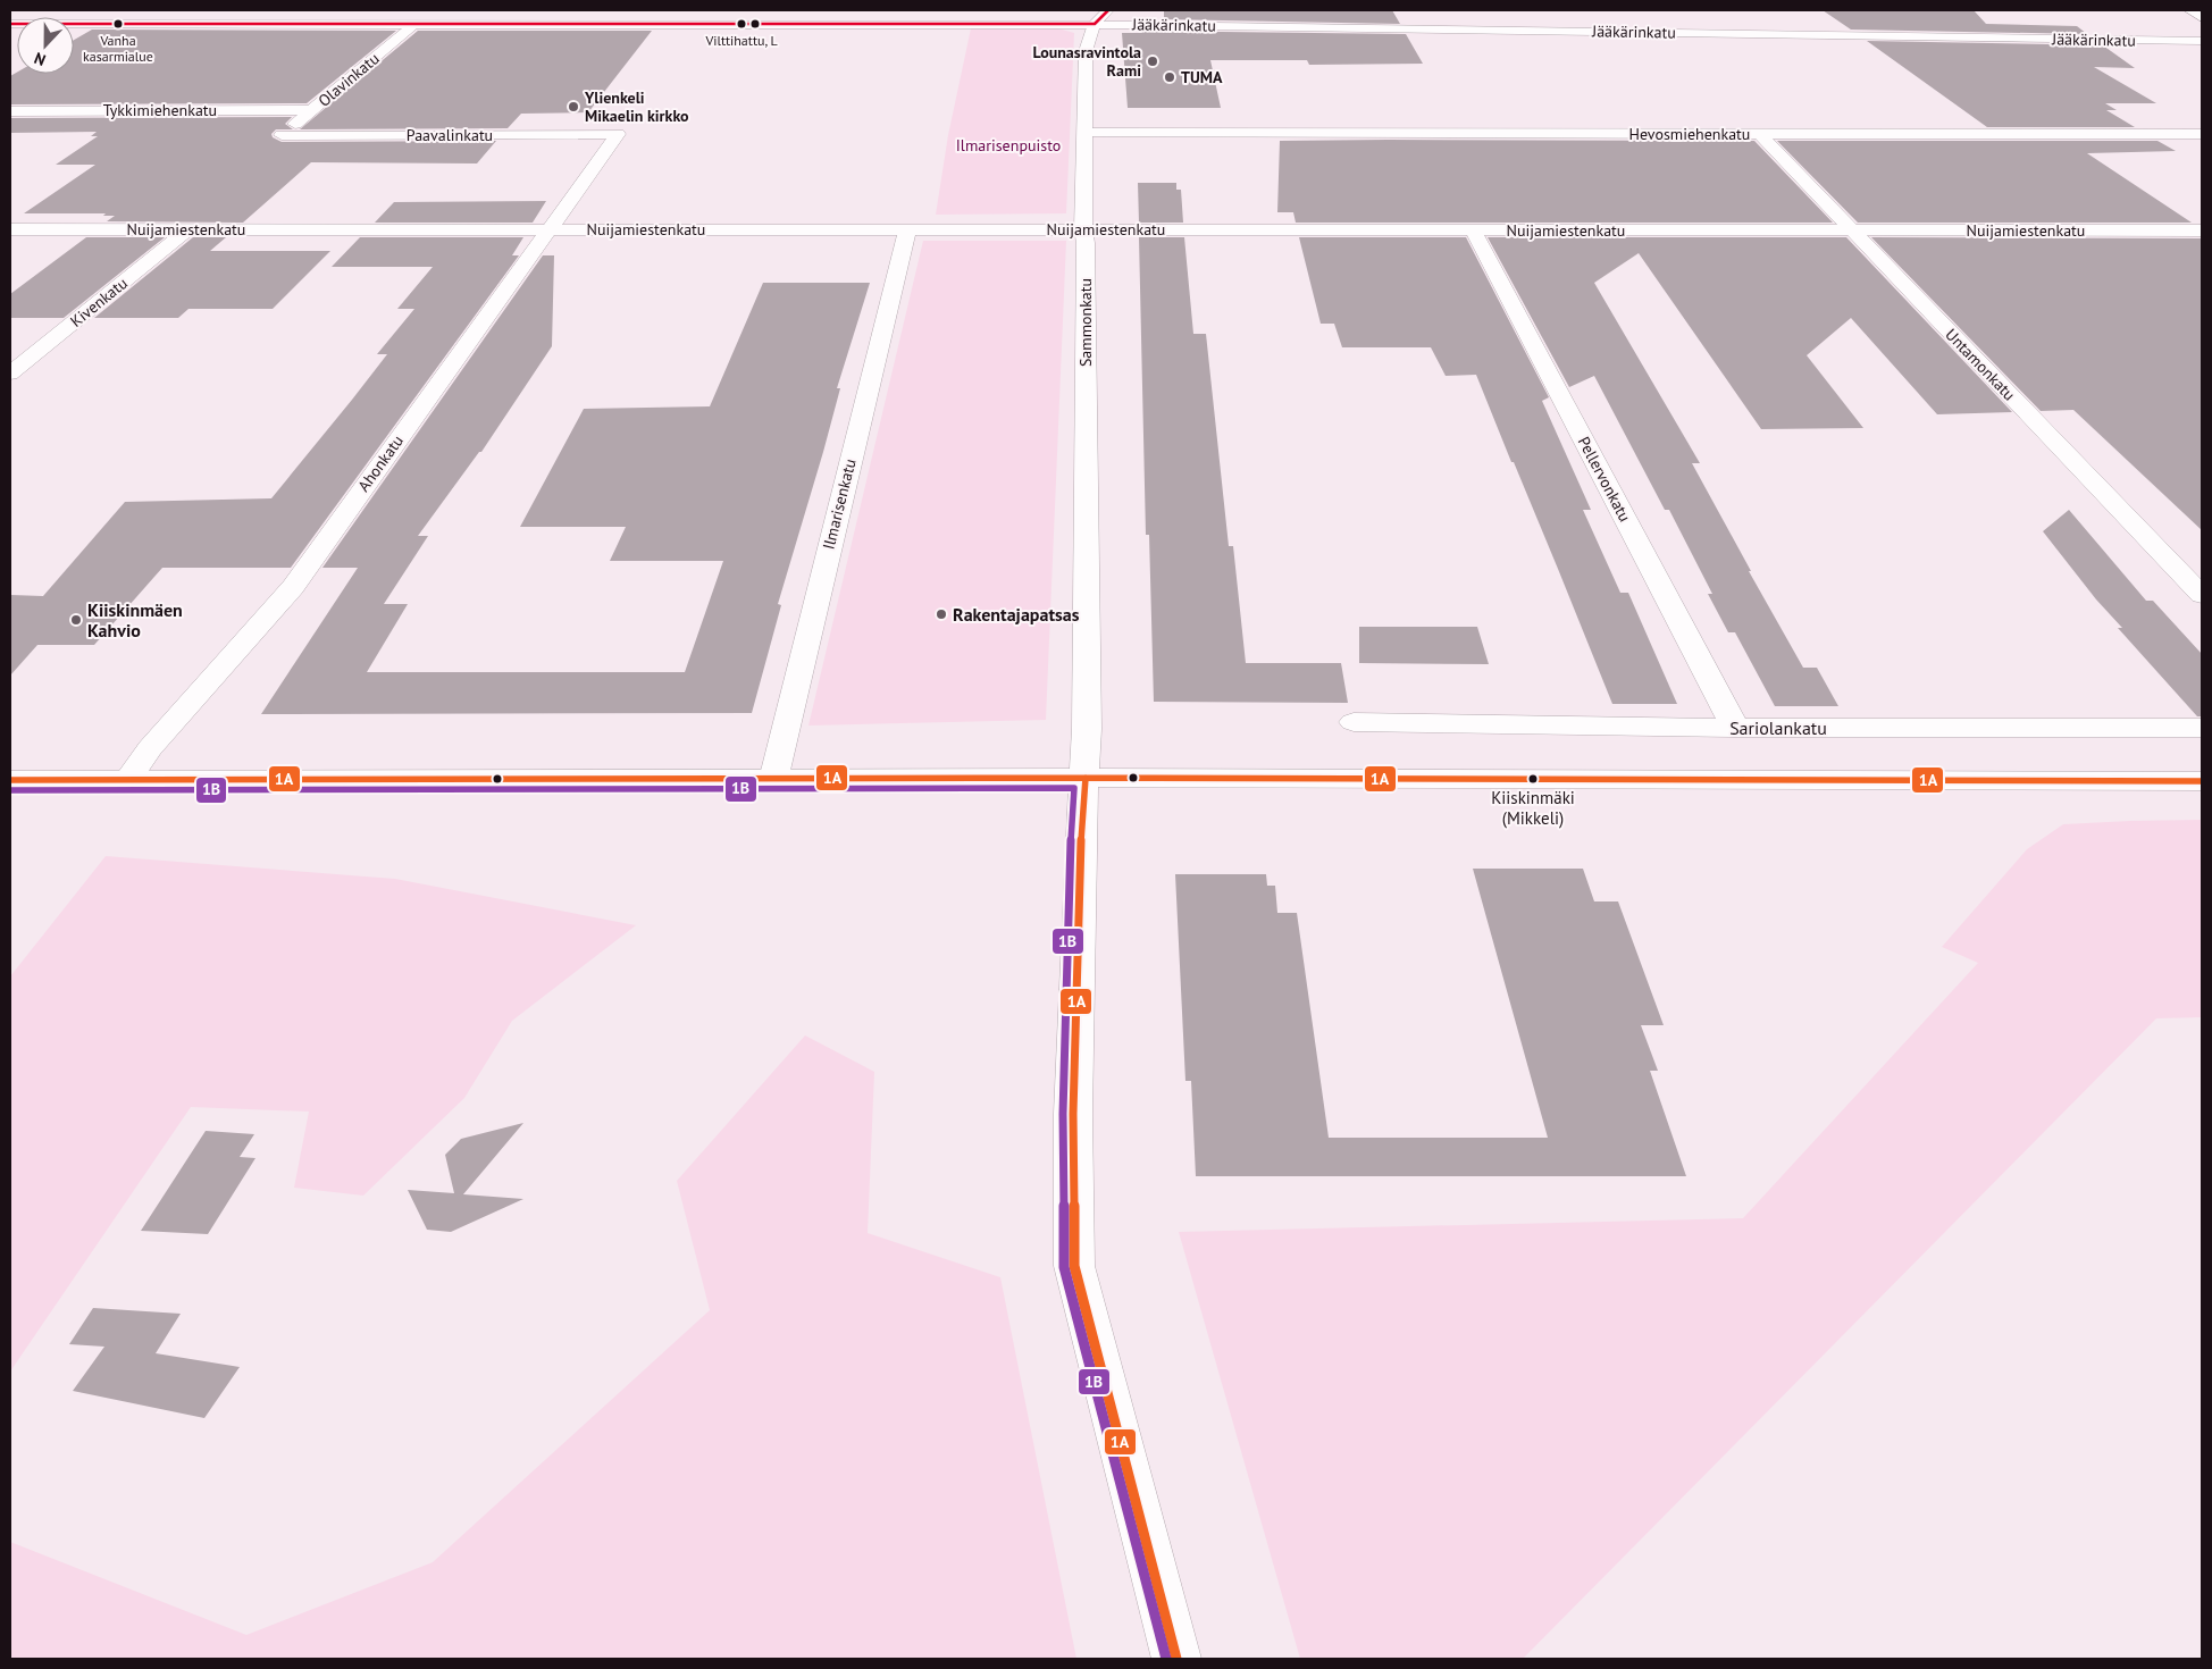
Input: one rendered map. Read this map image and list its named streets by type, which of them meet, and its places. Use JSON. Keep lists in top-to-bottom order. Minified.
{"streets":{"street":["Jääkärinkatu","Olavinkatu","Tykkimiehenkatu","Hevosmiehenkatu","Paavalinkatu","Nuijamiestenkatu","Kivenkatu","Sammonkatu","Untamonkatu","Ahonkatu","Pellervonkatu","Ilmarisenkatu","Sariolankatu"]},"crossings":[["Jääkärinkatu","Olavinkatu"],["Jääkärinkatu","Sammonkatu"],["Olavinkatu","Tykkimiehenkatu"],["Olavinkatu","Paavalinkatu"],["Hevosmiehenkatu","Sammonkatu"],["Hevosmiehenkatu","Untamonkatu"],["Paavalinkatu","Ahonkatu"],["Nuijamiestenkatu","Kivenkatu"],["Nuijamiestenkatu","Sammonkatu"],["Nuijamiestenkatu","Untamonkatu"],["Nuijamiestenkatu","Ahonkatu"],["Nuijamiestenkatu","Pellervonkatu"],["Nuijamiestenkatu","Ilmarisenkatu"],["Pellervonkatu","Sariolankatu"]],"parks":["Ilmarisenpuisto"],"places":["Vanha kasarmialue","Vilttihattu, L","Lounasravintola Rami","TUMA","Ylienkeli Mikaelin kirkko","Rakentajapatsas","Kiiskinmäen Kahvio","Kiiskinmäki (Mikkeli)"],"lines":["transit line 1A","transit line 1B"],"north":"bottom"}
